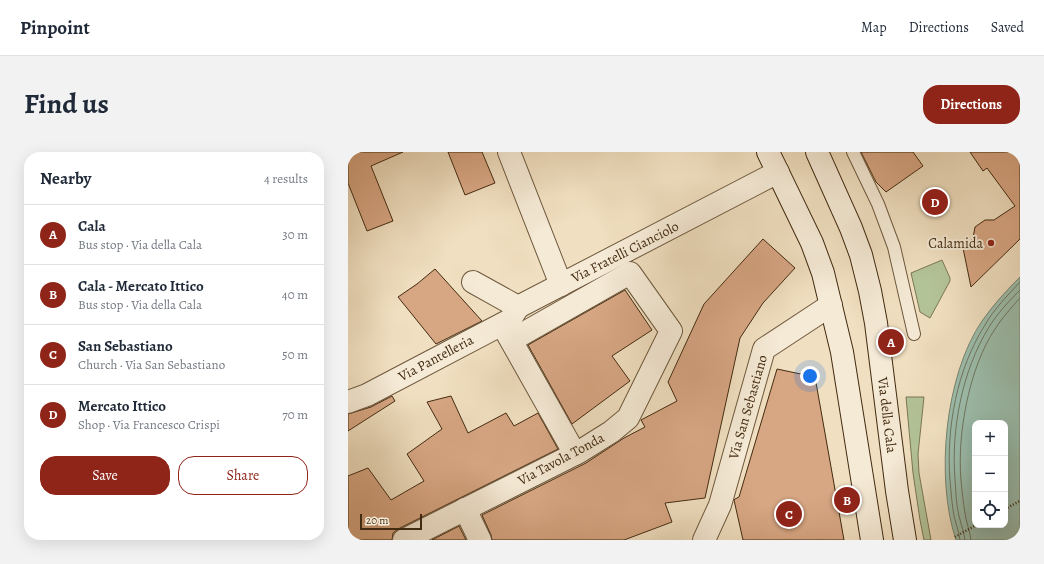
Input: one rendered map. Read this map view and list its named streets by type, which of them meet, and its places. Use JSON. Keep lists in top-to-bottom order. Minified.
{"streets":{"street":["Via Fratelli Cianciolo","Via Pantelleria","Via San Sebastiano","Via della Cala","Via Tavola Tonda"]},"crossings":[["Via Fratelli Cianciolo","Via Pantelleria"],["Via Pantelleria","Via Tavola Tonda"]],"places":["Calamida"],"scale_bar":"20 m","page":{"header":"Pinpoint","nav":["Map","Directions","Saved"],"title":"Find us","buttons":["Directions",["Save","Share"]],"heading":["Nearby","4 results"],"pins":["D","A","B","C"],"list":[{"mark":"A","name":"Cala","note":"Bus stop · Via della Cala","value":"30 m"},{"mark":"B","name":"Cala - Mercato Ittico","note":"Bus stop · Via della Cala","value":"40 m"},{"mark":"C","name":"San Sebastiano","note":"Church · Via San Sebastiano","value":"50 m"},{"mark":"D","name":"Mercato Ittico","note":"Shop · Via Francesco Crispi","value":"70 m"}],"map_buttons":["+","−"],"scale":"20 m"}}
